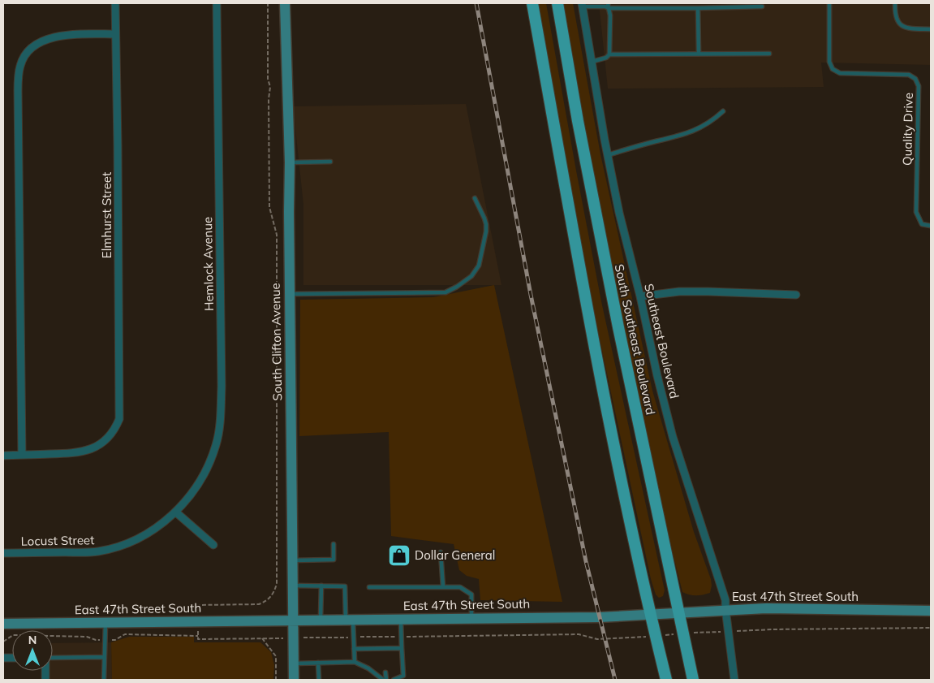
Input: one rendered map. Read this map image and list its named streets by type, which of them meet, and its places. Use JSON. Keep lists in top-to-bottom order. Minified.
{"streets":{"main road":["South Southeast Boulevard","South Clifton Avenue","East 47th Street South"],"street":["Elmhurst Street","Hemlock Avenue","Southeast Boulevard","Locust Street"],"lane":["Quality Drive"]},"crossings":[["Hemlock Avenue","Locust Street"],["South Southeast Boulevard","East 47th Street South"],["Southeast Boulevard","East 47th Street South"],["South Clifton Avenue","East 47th Street South"]],"places":{"shop":["Dollar General"]},"north":"top"}
